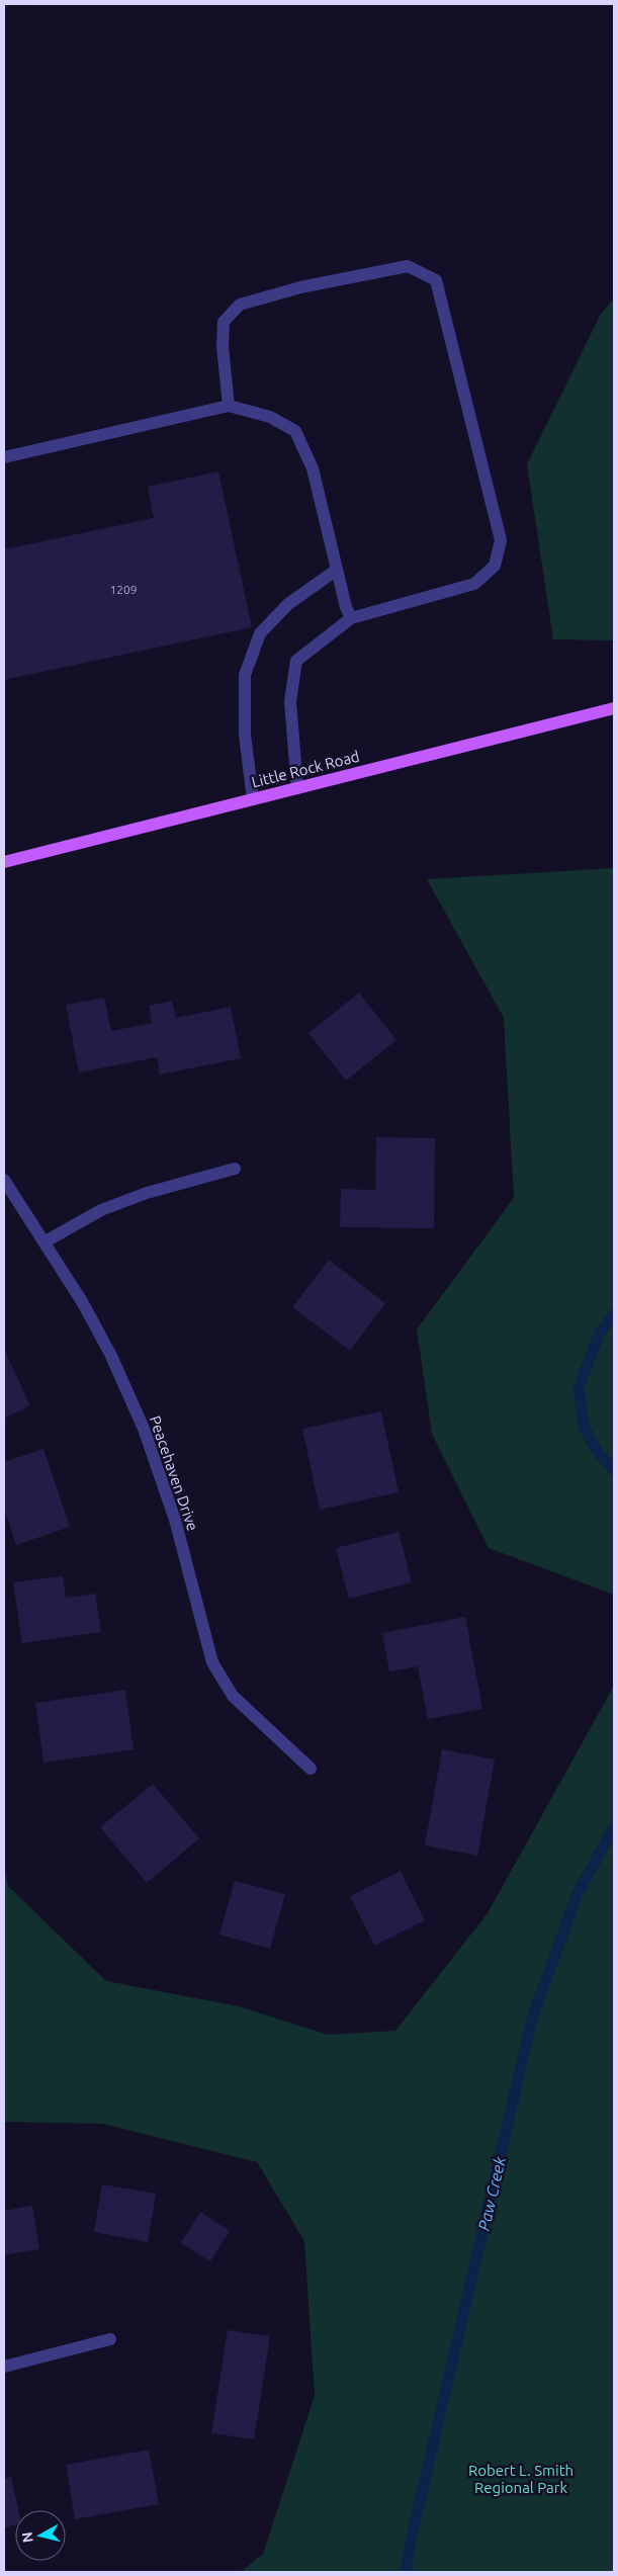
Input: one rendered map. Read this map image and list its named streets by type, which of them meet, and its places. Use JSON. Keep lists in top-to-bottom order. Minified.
{"streets":{"main road":["Little Rock Road"],"street":["Peacehaven Drive"]},"water":["Paw Creek"],"parks":["Robert L. Smith Regional Park"],"house_numbers":["1209"],"north":"left"}
